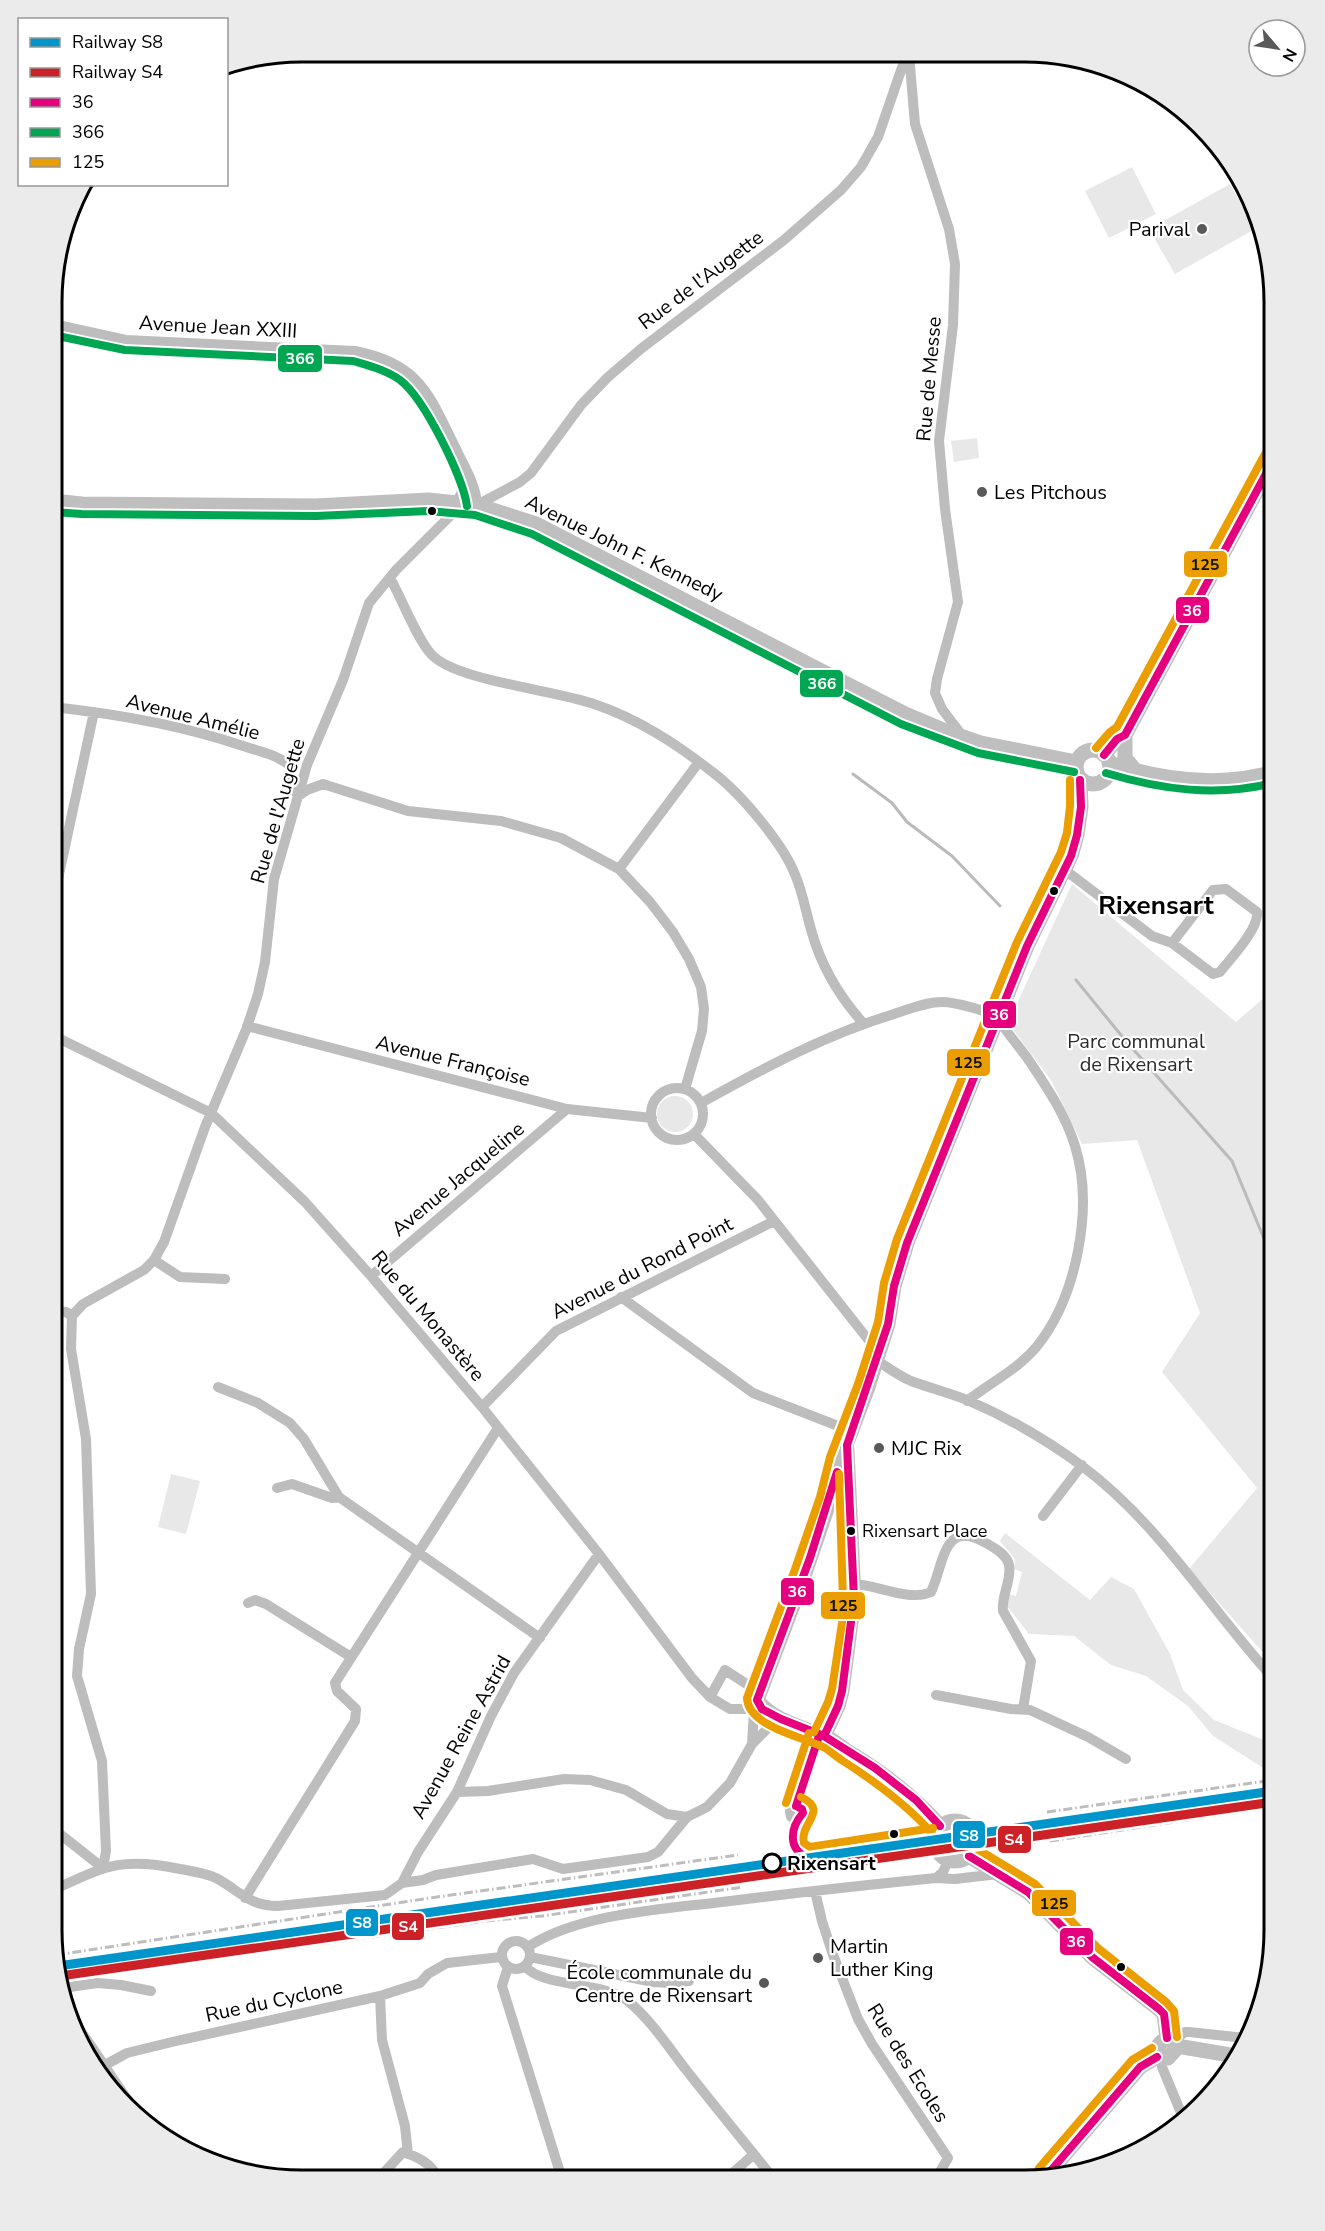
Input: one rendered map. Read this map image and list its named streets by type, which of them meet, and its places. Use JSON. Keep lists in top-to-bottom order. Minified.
{"streets":{"street":["Rue de l'Augette","Avenue Jean XXIII","Rue de Messe","Avenue John F. Kennedy","Avenue Amélie","Avenue Françoise","Avenue Jacqueline","Avenue du Rond Point","Rue du Monastère","Avenue Reine Astrid","Rue du Cyclone","Rue des Ecoles"]},"crossings":[["Rue de l'Augette","Avenue Jean XXIII"],["Rue de l'Augette","Avenue John F. Kennedy"],["Rue de l'Augette","Avenue Amélie"],["Rue de l'Augette","Avenue Françoise"],["Rue de l'Augette","Rue du Monastère"],["Avenue Jean XXIII","Avenue John F. Kennedy"],["Rue de Messe","Avenue John F. Kennedy"],["Avenue Françoise","Avenue Jacqueline"],["Avenue Jacqueline","Rue du Monastère"],["Avenue du Rond Point","Rue du Monastère"],["Rue du Monastère","Avenue Reine Astrid"]],"districts":["Rixensart"],"parks":["Parc communal de Rixensart"],"places":["Parival","Les Pitchous","MJC Rix","Rixensart Place","Rixensart","Martin Luther King","École communale du Centre de Rixensart"],"lines":["transit line 366","transit line 125","transit line 36","rail line S8","rail line S4"],"legend":["Railway S8","Railway S4","36","366","125"],"north":"bottom right"}
